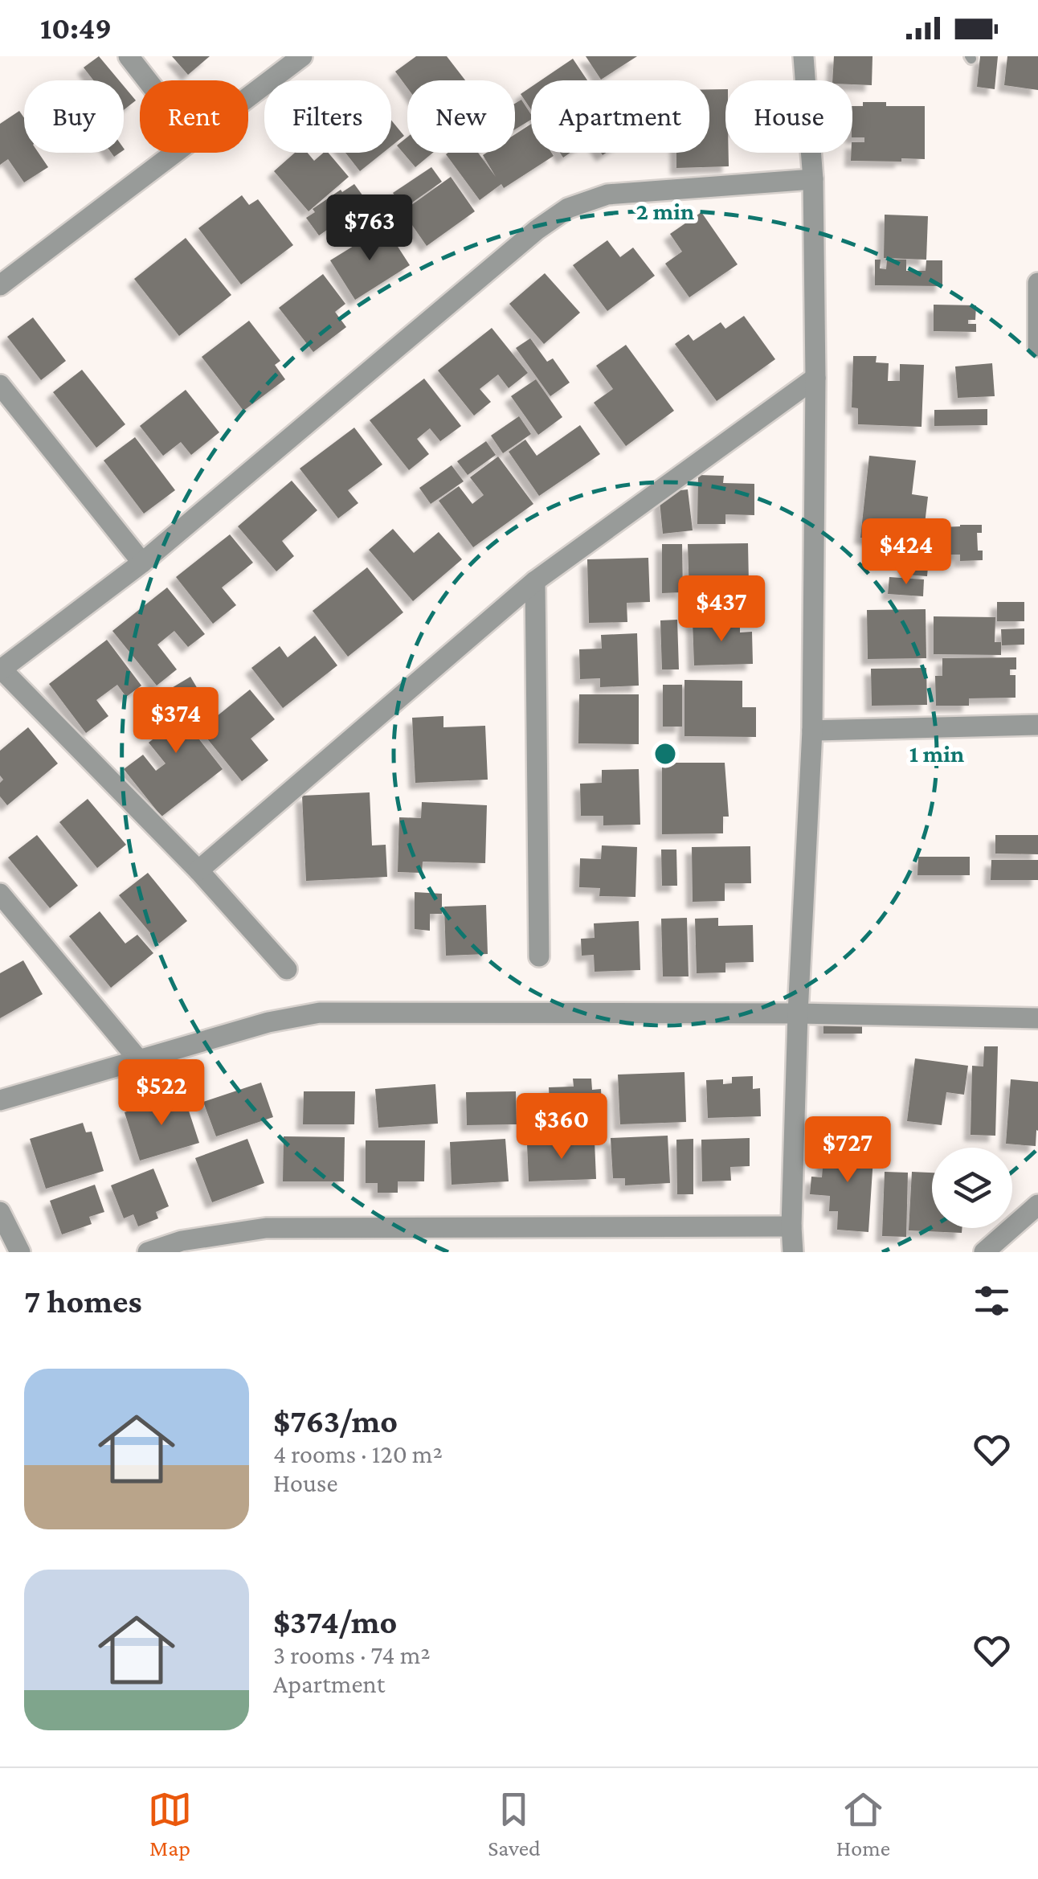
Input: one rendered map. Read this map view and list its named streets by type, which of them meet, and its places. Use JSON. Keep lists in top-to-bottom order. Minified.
{"page":{"status":"10:49","chip":["Buy","Rent","Filters","New","Apartment","House"],"price":["$763","$424","$437","$374","$522","$360","$727"],"heading":"7 homes","list":[{"name":"$763/mo","note":"4 rooms · 120 m² · House"},{"name":"$374/mo","note":"3 rooms · 74 m² · Apartment"}],"tabs":["Map","Saved","Home"]},"rings":["2 min","1 min"]}
